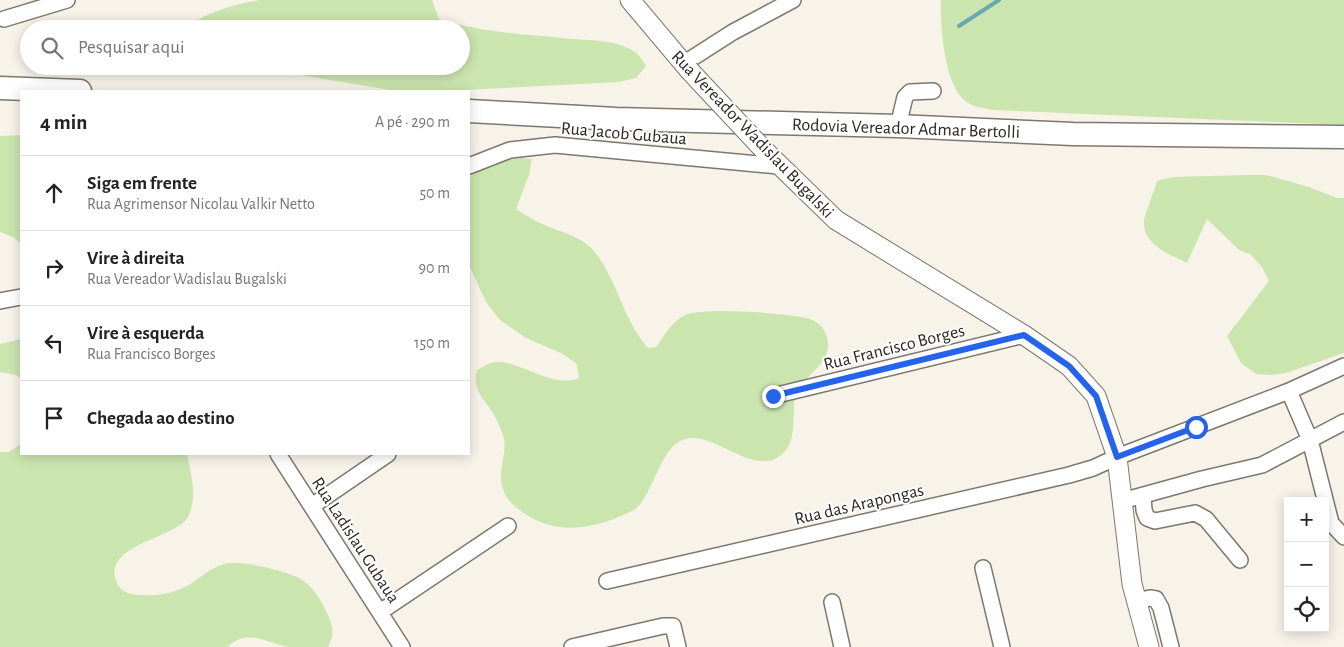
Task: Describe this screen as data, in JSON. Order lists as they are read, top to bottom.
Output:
{
  "streets": {
    "highway": ["Rodovia Vereador Admar Bertolli"],
    "main road": ["Rua Vereador Wadislau Bugalski"],
    "street": [
      "Rua Jacob Gubaua",
      "Rua Francisco Borges",
      "Rua das Arapongas",
      "Rua Ladislau Gubaua"
    ]
  },
  "crossings": [
    ["Rua Jacob Gubaua", "Rua Vereador Wadislau Bugalski"],
    ["Rua Vereador Wadislau Bugalski", "Rua Francisco Borges"],
    ["Rua Vereador Wadislau Bugalski", "Rua das Arapongas"]
  ],
  "page": {
    "search": "Pesquisar aqui",
    "heading": ["4 min", "A pé · 290 m"],
    "list": [
      ["Siga em frente", "Rua Agrimensor Nicolau Valkir Netto", "50 m"],
      ["Vire à direita", "Rua Vereador Wadislau Bugalski", "90 m"],
      ["Vire à esquerda", "Rua Francisco Borges", "150 m"],
      "Chegada ao destino"
    ],
    "map_buttons": ["+", "−"]
  }
}
